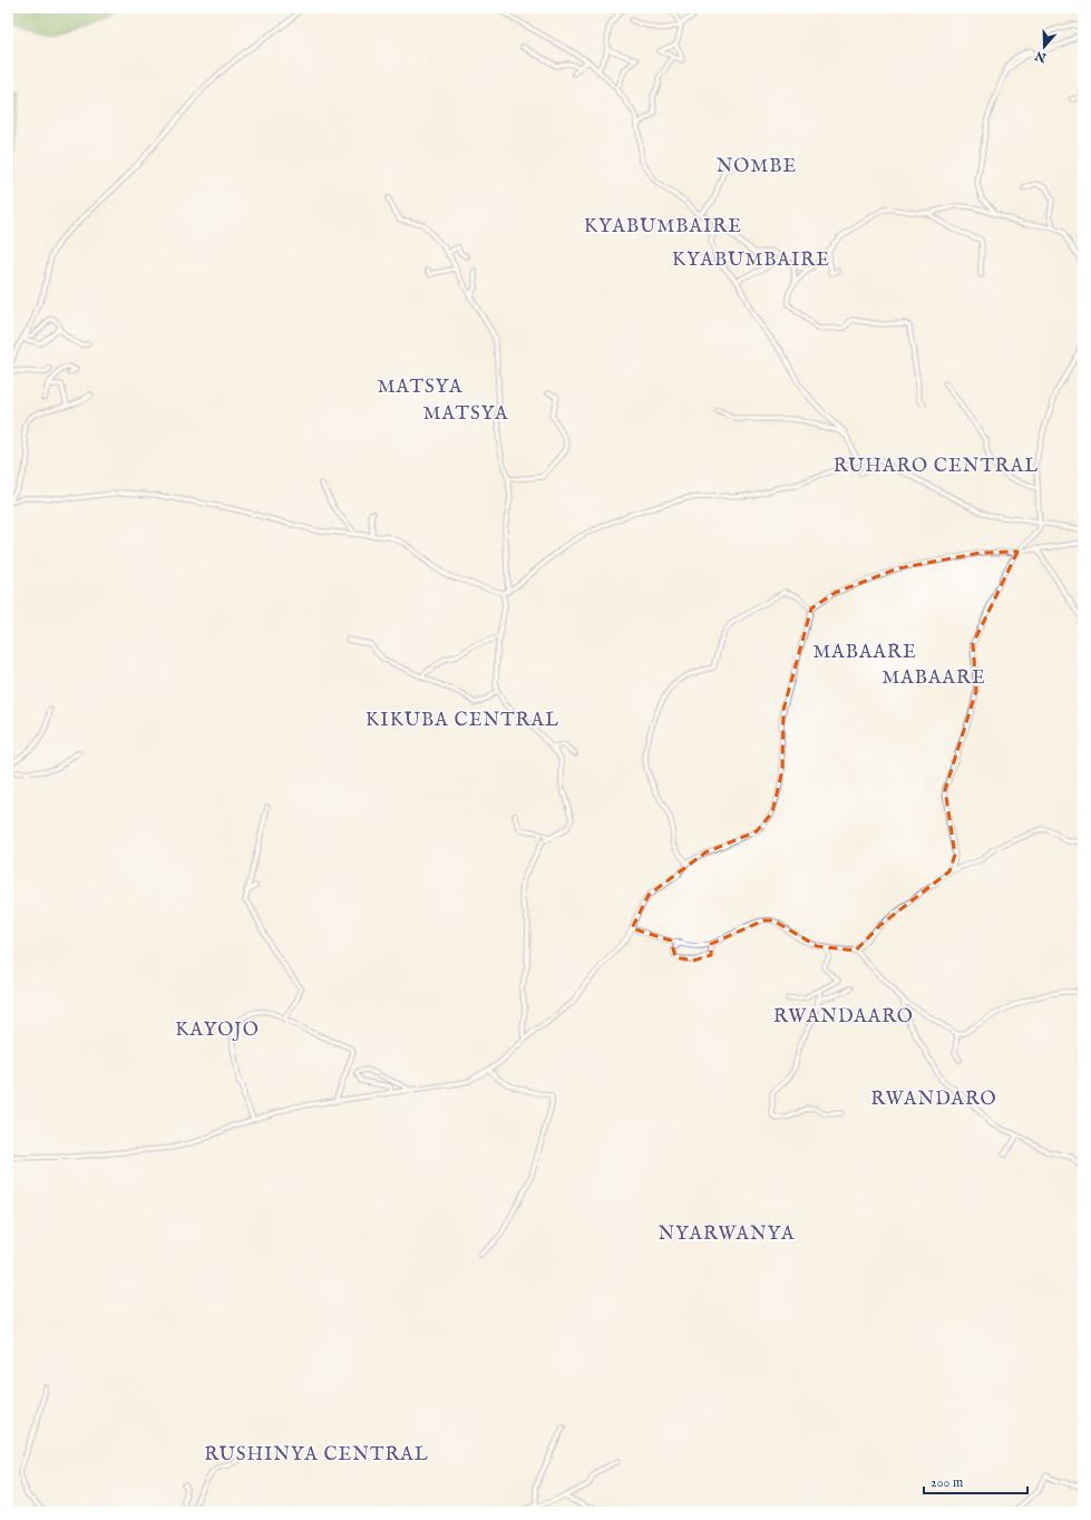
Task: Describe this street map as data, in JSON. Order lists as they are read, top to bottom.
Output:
{
  "districts": [
    "NOMBE",
    "KYABUMBAIRE",
    "KYABUMBAIRE",
    "MATSYA",
    "MATSYA",
    "RUHARO CENTRAL",
    "MABAARE",
    "MABAARE",
    "KIKUBA CENTRAL",
    "RWANDAARO",
    "KAYOJO",
    "RWANDARO",
    "NYARWANYA",
    "RUSHINYA CENTRAL"
  ],
  "scale_bar": "200 m",
  "north": "bottom"
}
